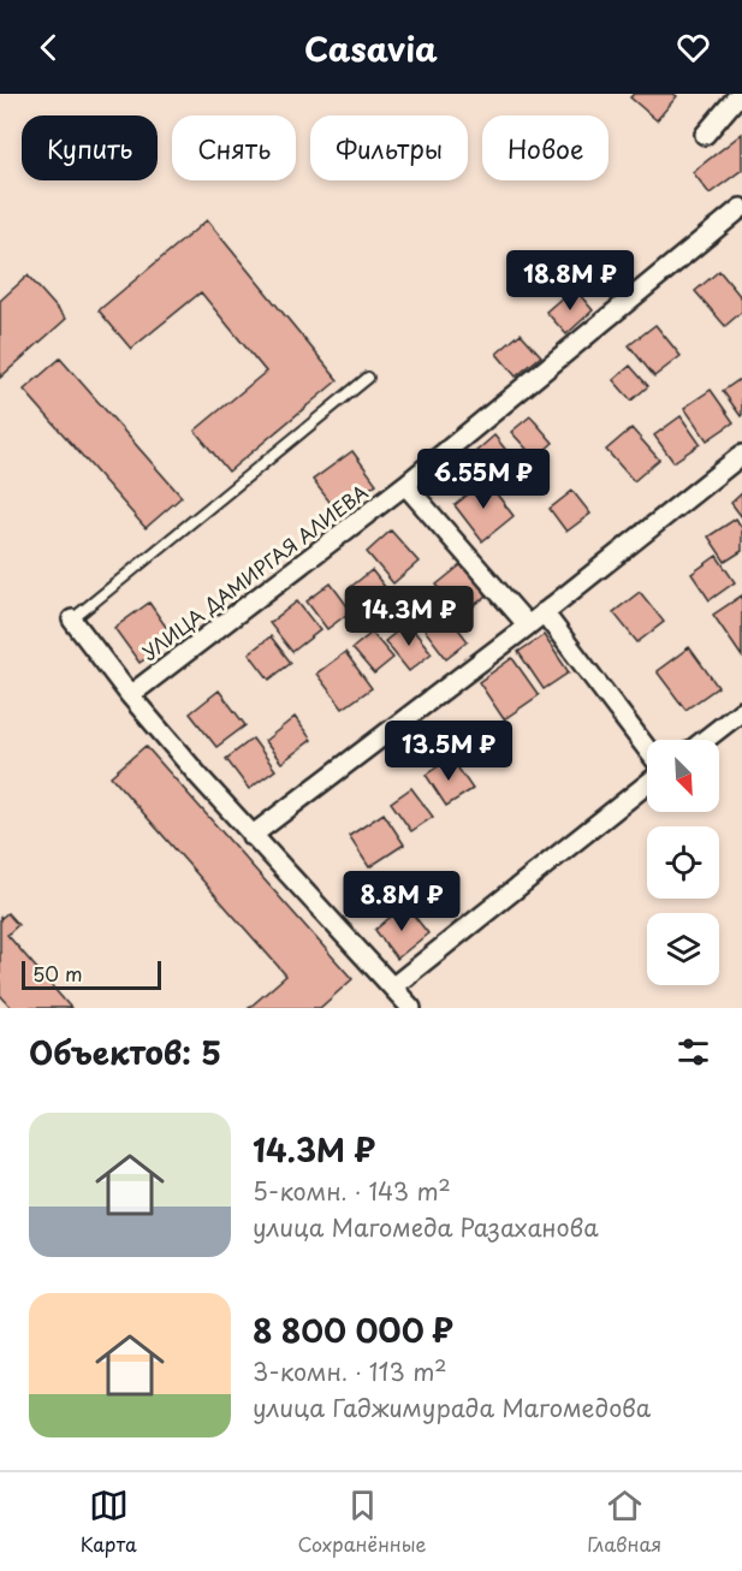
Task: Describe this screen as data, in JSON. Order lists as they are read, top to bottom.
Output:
{
  "streets": {
    "street": ["УЛИЦА ДАМИРГАЯ АЛИЕВА"]
  },
  "scale_bar": "50 m",
  "north": "bottom right",
  "page": {
    "header": "Casavia",
    "chip": [
      "Купить",
      "Снять",
      "Фильтры",
      "Новое"
    ],
    "price": [
      "18.8M ₽",
      "6.55M ₽",
      "14.3M ₽",
      "13.5M ₽",
      "8.8M ₽"
    ],
    "scale": "50 m",
    "heading": "Объектов: 5",
    "list": [
      {
        "name": "14.3M ₽",
        "note": "5-комн. · 143 m² · улица Магомеда Разаханова"
      },
      {
        "name": "8 800 000 ₽",
        "note": "3-комн. · 113 m² · улица Гаджимурада Магомедова"
      }
    ],
    "tabs": ["Карта", "Сохранённые", "Главная"]
  }
}
